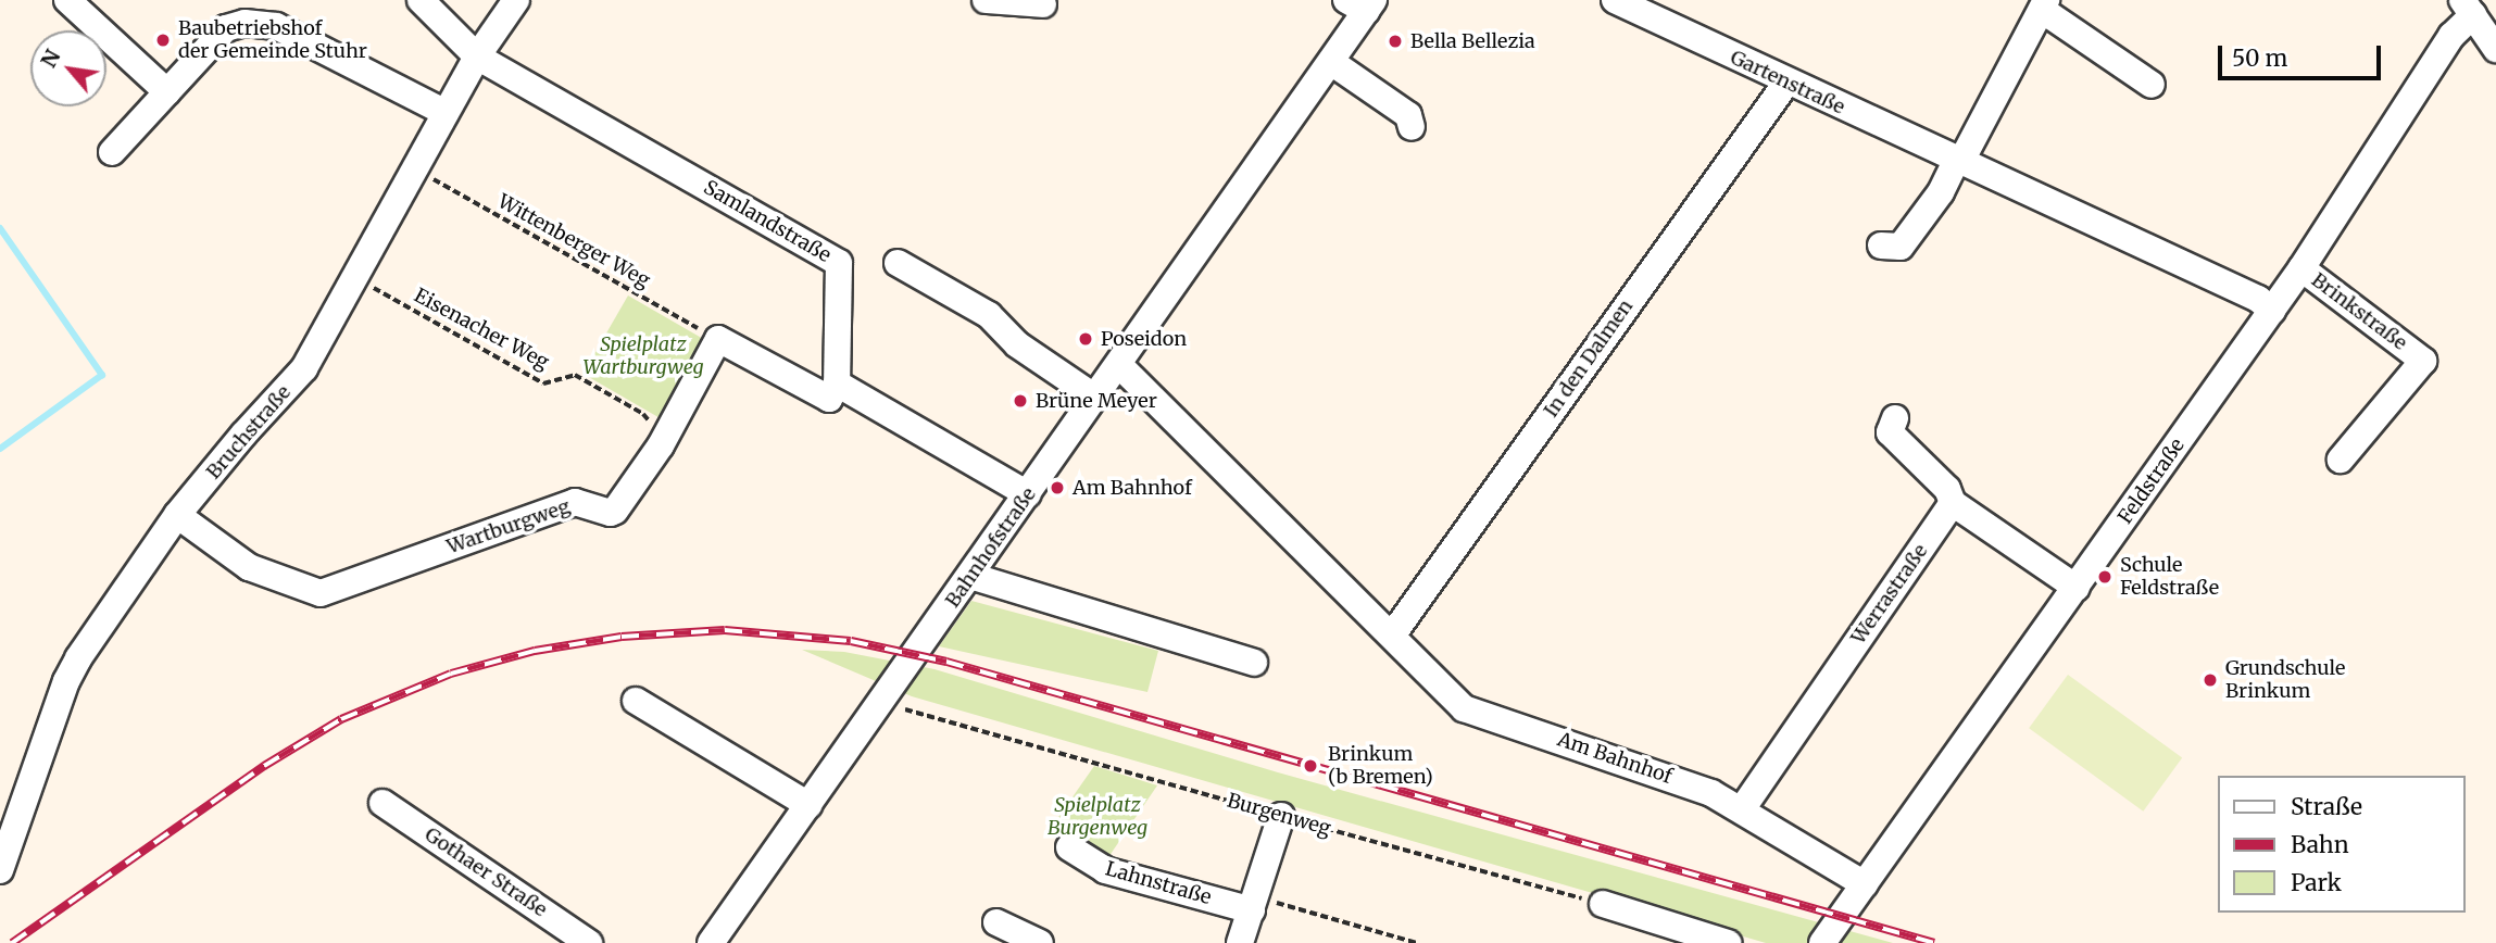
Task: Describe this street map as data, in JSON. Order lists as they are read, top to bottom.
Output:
{
  "streets": {
    "street": [
      "Gartenstraße",
      "Samlandstraße",
      "Brinkstraße",
      "In den Dalmen",
      "Bruchstraße",
      "Feldstraße",
      "Wartburgweg",
      "Bahnhofstraße",
      "Werrastraße",
      "Am Bahnhof",
      "Gothaer Straße",
      "Lahnstraße"
    ],
    "path": ["Wittenberger Weg", "Eisenacher Weg", "Burgenweg"]
  },
  "crossings": [
    ["Gartenstraße", "In den Dalmen"],
    ["Gartenstraße", "Feldstraße"],
    ["Samlandstraße", "Bruchstraße"],
    ["Wittenberger Weg", "Bruchstraße"],
    ["Wittenberger Weg", "Wartburgweg"],
    ["Brinkstraße", "Feldstraße"],
    ["Eisenacher Weg", "Bruchstraße"],
    ["Eisenacher Weg", "Wartburgweg"],
    ["In den Dalmen", "Am Bahnhof"],
    ["Bruchstraße", "Wartburgweg"],
    ["Feldstraße", "Am Bahnhof"],
    ["Bahnhofstraße", "Am Bahnhof"],
    ["Bahnhofstraße", "Burgenweg"],
    ["Werrastraße", "Am Bahnhof"]
  ],
  "parks": ["Spielplatz Wartburgweg", "Spielplatz Burgenweg"],
  "places": [
    "Baubetriebshof der Gemeinde Stuhr",
    "Bella Bellezia",
    "Poseidon",
    "Brüne Meyer",
    "Am Bahnhof",
    "Schule Feldstraße",
    "Grundschule Brinkum",
    "Brinkum (b Bremen)"
  ],
  "legend": ["Straße", "Bahn", "Park"],
  "scale_bar": "50 m",
  "north": "top left"
}
